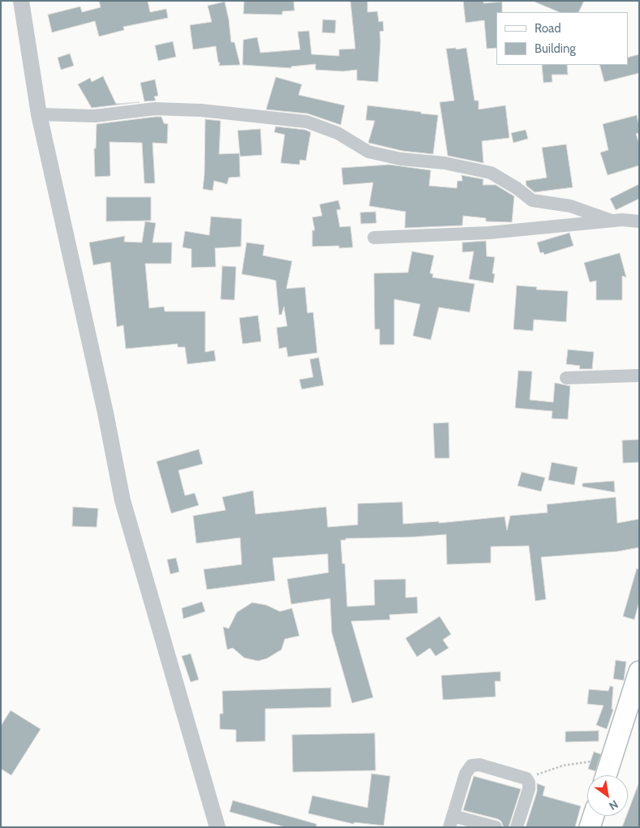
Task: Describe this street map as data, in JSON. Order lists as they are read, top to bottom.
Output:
{
  "legend": ["Road", "Building"],
  "north": "bottom right"
}
